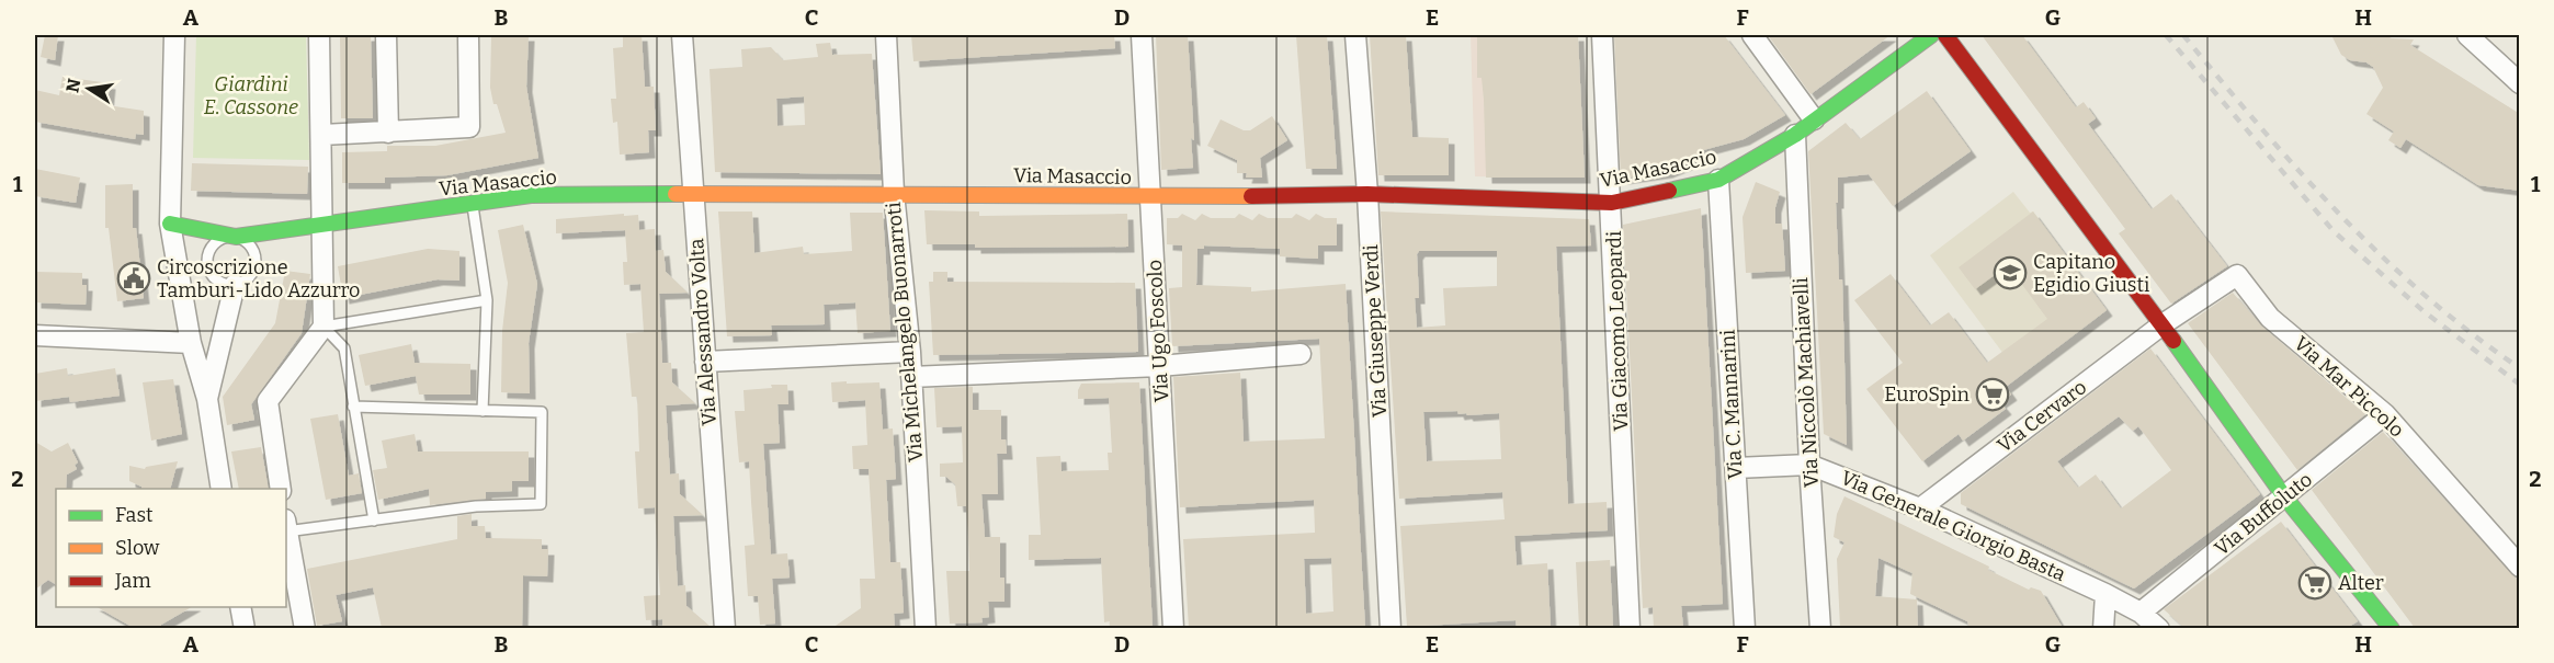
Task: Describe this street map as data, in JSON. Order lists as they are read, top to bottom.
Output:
{
  "streets": {
    "street": [
      "Via Masaccio",
      "Via Ugo Foscolo",
      "Via Giuseppe Verdi",
      "Via Giacomo Leopardi",
      "Via Alessandro Volta",
      "Via Michelangelo Buonarroti",
      "Via Niccolò Machiavelli",
      "Via Mar Piccolo",
      "Via C. Mannarini",
      "Via Cervaro",
      "Via Buffoluto",
      "Via Generale Giorgio Basta"
    ]
  },
  "crossings": [
    ["Via Masaccio", "Via Ugo Foscolo"],
    ["Via Masaccio", "Via Giuseppe Verdi"],
    ["Via Masaccio", "Via Giacomo Leopardi"],
    ["Via Masaccio", "Via Alessandro Volta"],
    ["Via Masaccio", "Via Michelangelo Buonarroti"],
    ["Via Masaccio", "Via Niccolò Machiavelli"],
    ["Via Masaccio", "Via C. Mannarini"],
    ["Via Niccolò Machiavelli", "Via Generale Giorgio Basta"],
    ["Via Mar Piccolo", "Via Cervaro"],
    ["Via Mar Piccolo", "Via Buffoluto"],
    ["Via C. Mannarini", "Via Generale Giorgio Basta"],
    ["Via Cervaro", "Via Generale Giorgio Basta"],
    ["Via Buffoluto", "Via Generale Giorgio Basta"]
  ],
  "parks": ["Giardini E. Cassone"],
  "places": {
    "school or university": ["Capitano Egidio Giusti"],
    "public building": ["Circoscrizione Tamburi-Lido Azzurro"],
    "supermarket": ["EuroSpin", "Alter"]
  },
  "legend": ["Fast", "Slow", "Jam"],
  "north": "left",
  "grid": {
    "columns": [
      "A",
      "B",
      "C",
      "D",
      "E",
      "F",
      "G",
      "H"
    ],
    "rows": ["1", "2"]
  }
}
